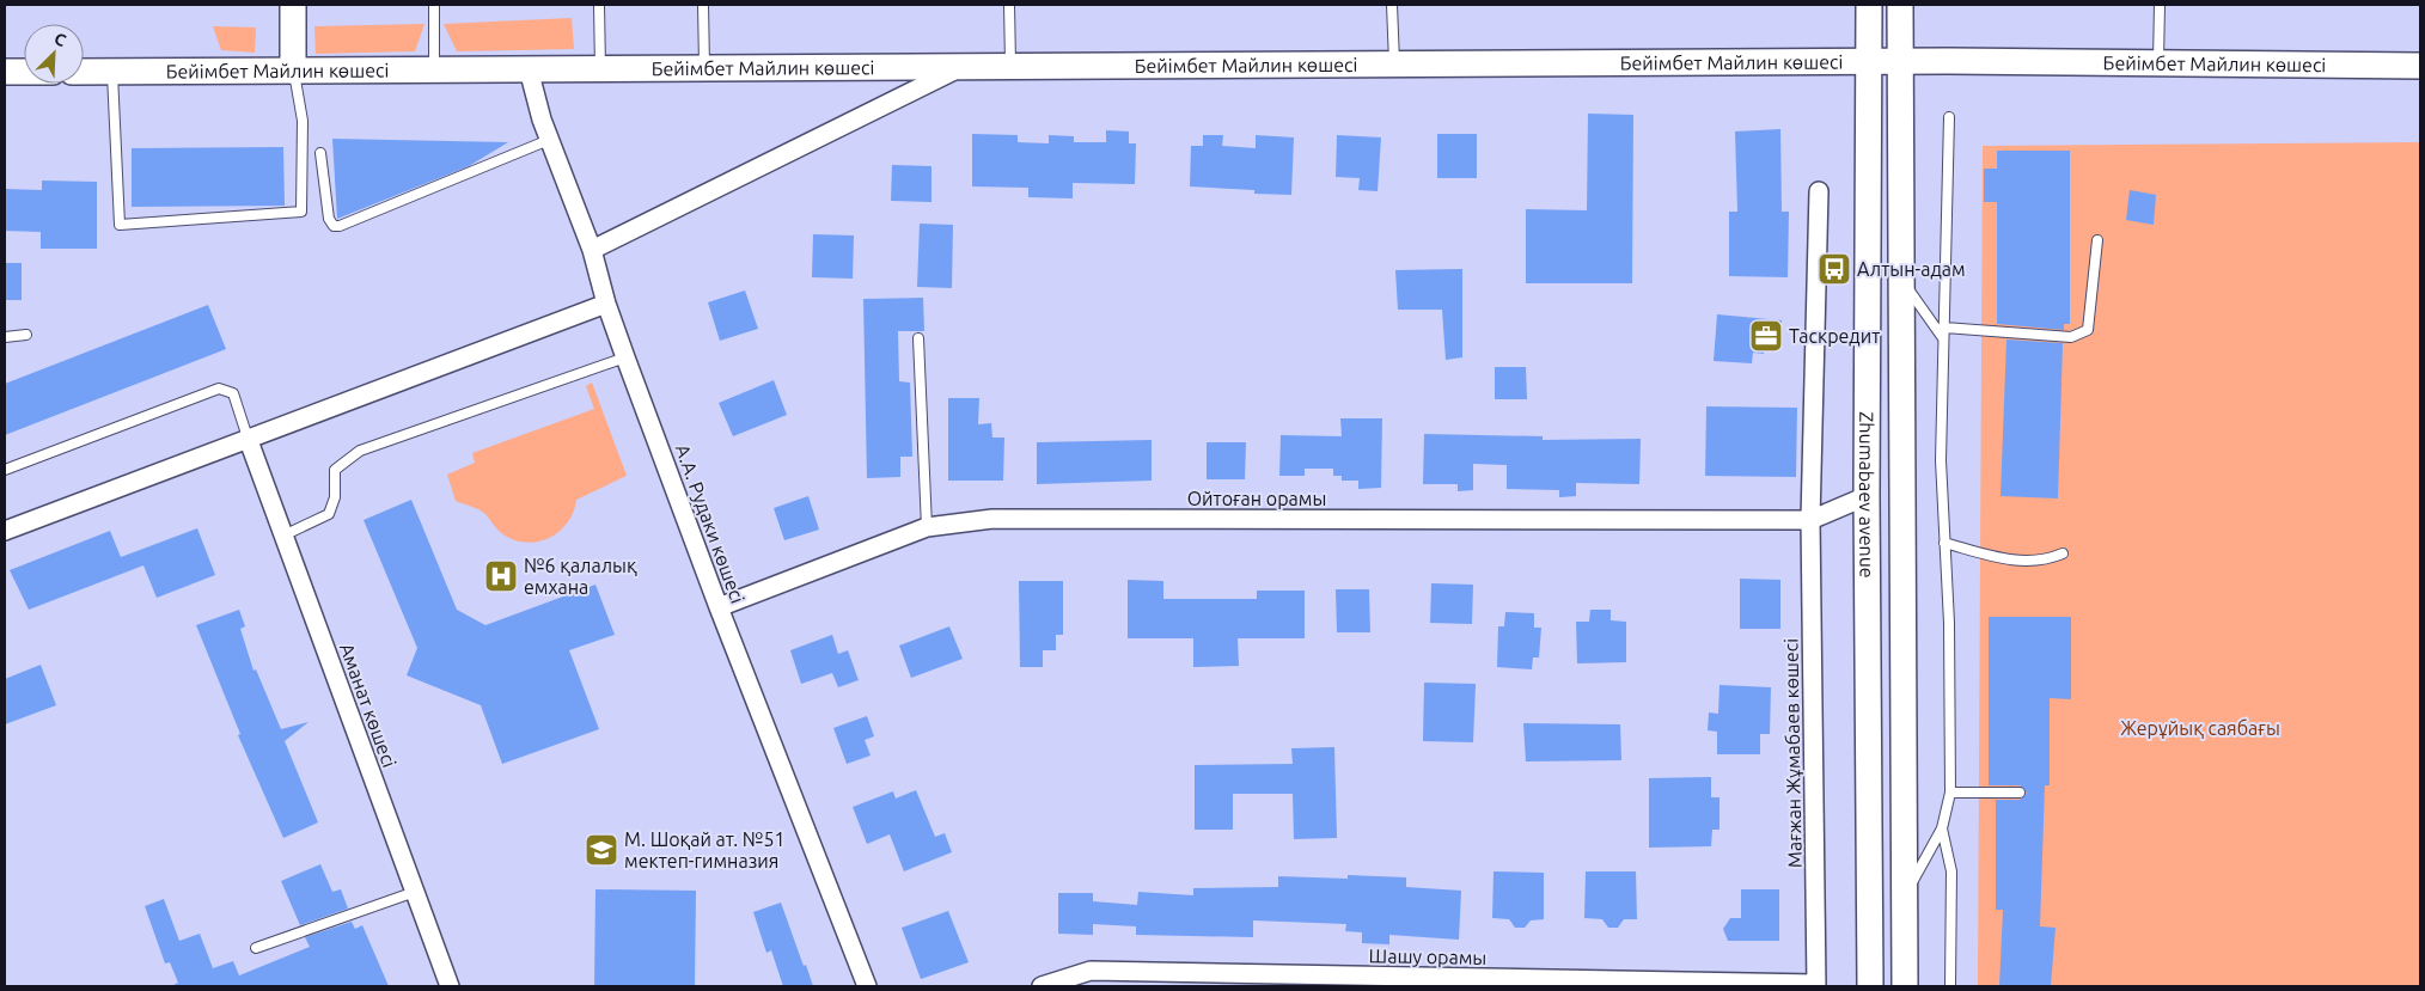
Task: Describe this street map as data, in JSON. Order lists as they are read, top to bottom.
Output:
{
  "streets": {
    "street": [
      "Бейімбет Майлин көшесі",
      "Zhumabaev avenue",
      "Ойтоған орамы",
      "А.А. Рудаки көшесі",
      "Аманат көшесі",
      "Мағжан Жұмабаев көшесі",
      "Шашу орамы"
    ]
  },
  "crossings": [
    ["Бейімбет Майлин көшесі", "Zhumabaev avenue"],
    ["Бейімбет Майлин көшесі", "А.А. Рудаки көшесі"],
    ["Ойтоған орамы", "А.А. Рудаки көшесі"],
    ["Ойтоған орамы", "Мағжан Жұмабаев көшесі"],
    ["Мағжан Жұмабаев көшесі", "Шашу орамы"]
  ],
  "parks": ["Жерұйық саябағы"],
  "places": {
    "bus stop": ["Алтын-адам"],
    "office": ["Таскредит"],
    "hospital": ["№6 қалалық емхана"],
    "school or university": ["М. Шоқай ат. №51 мектеп-гимназия"]
  },
  "north": "top right"
}
